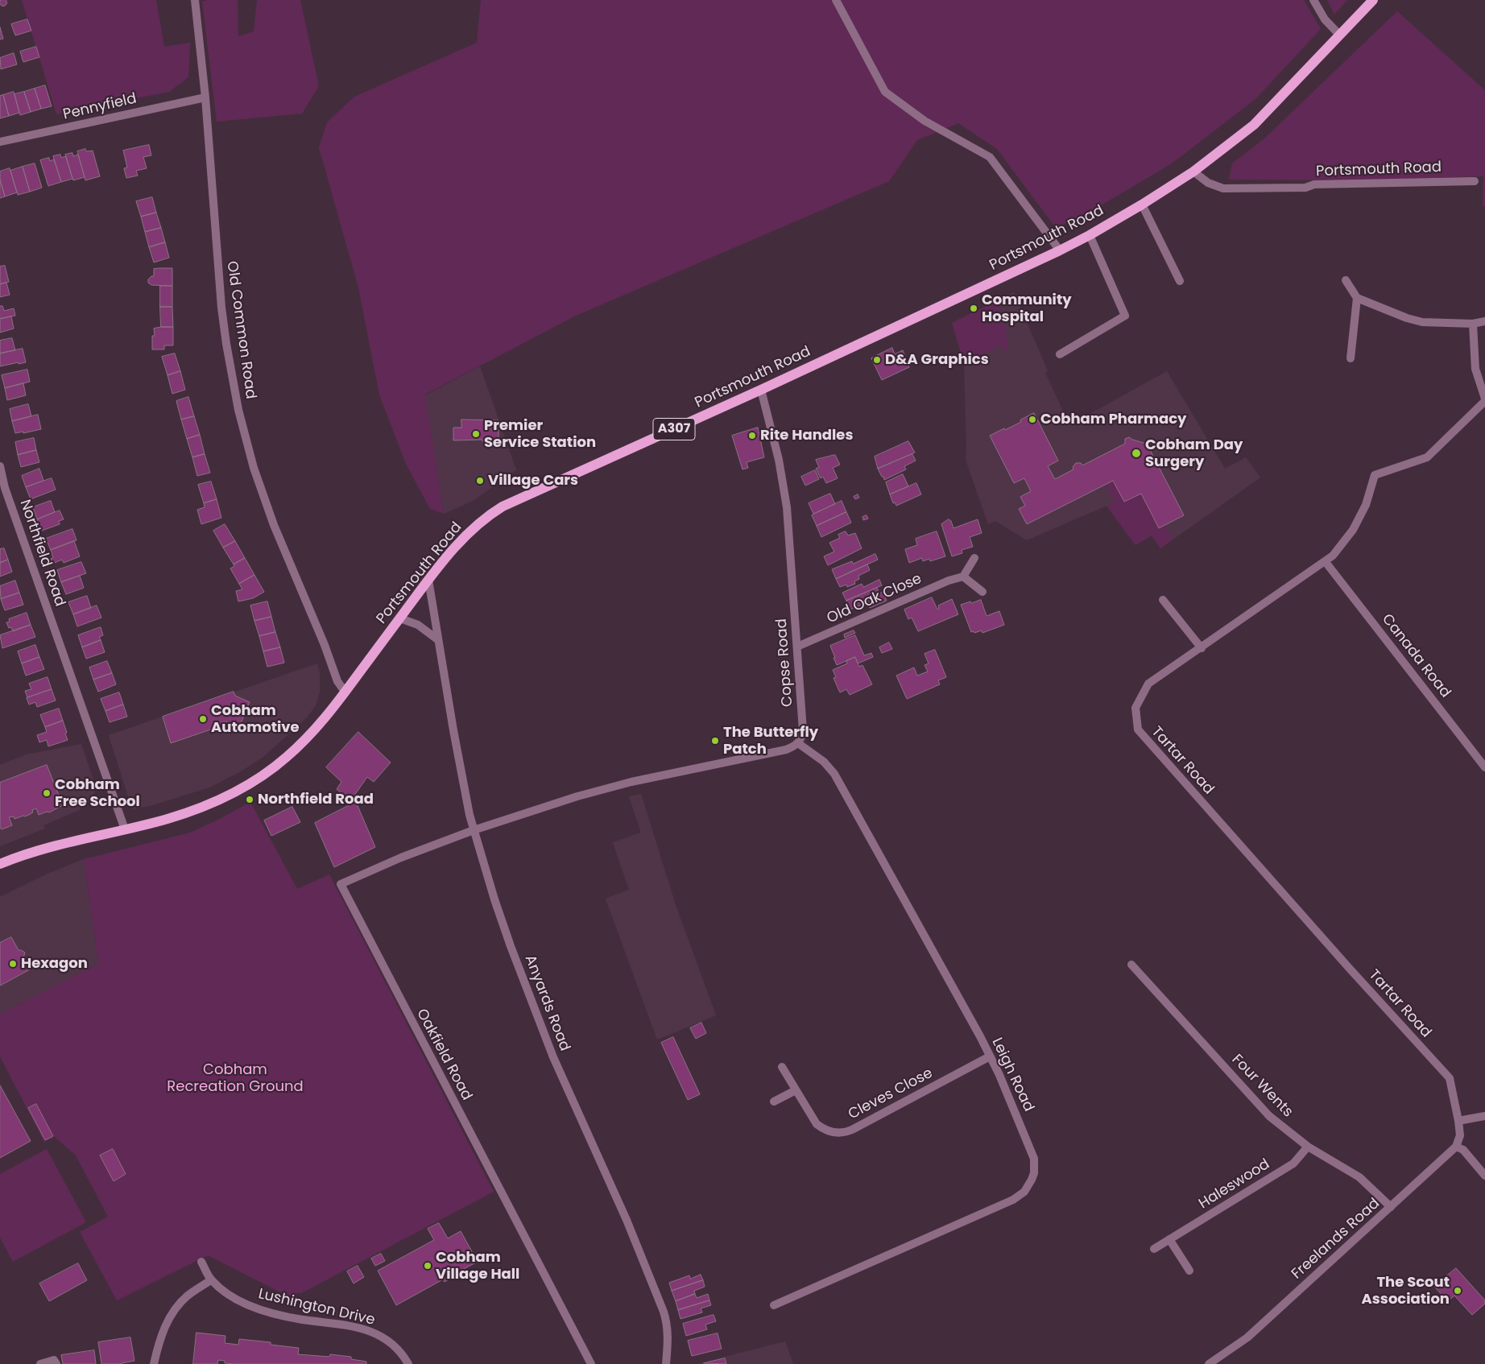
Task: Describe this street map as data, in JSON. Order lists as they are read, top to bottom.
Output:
{
  "streets": {
    "main road": ["Portsmouth Road", "A307"],
    "street": [
      "Pennyfield",
      "Old Common Road",
      "Northfield Road",
      "Old Oak Close",
      "Canada Road",
      "Copse Road",
      "Tartar Road",
      "Anyards Road",
      "Oakfield Road",
      "Leigh Road",
      "Four Wents",
      "Cleves Close",
      "Haleswood",
      "Freelands Road",
      "Lushington Drive"
    ]
  },
  "crossings": [
    ["Pennyfield", "Old Common Road"],
    ["Portsmouth Road", "Old Common Road"],
    ["Portsmouth Road", "Northfield Road"],
    ["Portsmouth Road", "Copse Road"],
    ["Portsmouth Road", "Anyards Road"],
    ["Old Oak Close", "Copse Road"],
    ["Canada Road", "Tartar Road"],
    ["Copse Road", "Leigh Road"],
    ["Anyards Road", "Oakfield Road"],
    ["Leigh Road", "Cleves Close"],
    ["Four Wents", "Haleswood"],
    ["Four Wents", "Freelands Road"]
  ],
  "parks": ["Cobham Recreation Ground"],
  "places": [
    "Community Hospital",
    "D&A Graphics",
    "Cobham Pharmacy",
    "Premier Service Station",
    "Rite Handles",
    "Cobham Day Surgery",
    "Village Cars",
    "Cobham Automotive",
    "The Butterfly Patch",
    "Cobham Free School",
    "Northfield Road",
    "Hexagon",
    "Cobham Village Hall",
    "The Scout Association"
  ]
}
